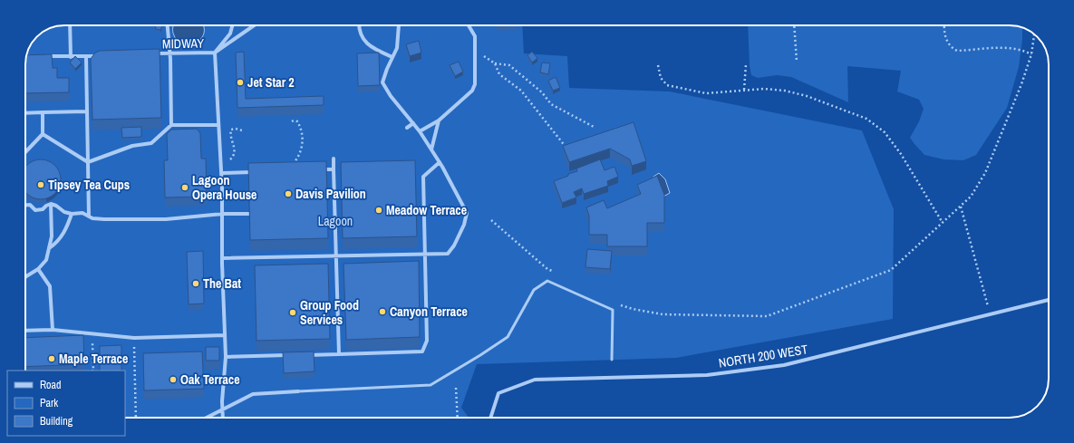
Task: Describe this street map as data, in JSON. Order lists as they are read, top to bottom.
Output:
{
  "streets": {
    "street": ["MIDWAY", "NORTH 200 WEST"]
  },
  "parks": ["Lagoon"],
  "places": [
    "Jet Star 2",
    "Tipsey Tea Cups",
    "Lagoon Opera House",
    "Davis Pavilion",
    "Meadow Terrace",
    "The Bat",
    "Canyon Terrace",
    "Group Food Services",
    "Maple Terrace",
    "Oak Terrace"
  ],
  "legend": ["Road", "Park", "Building"]
}
